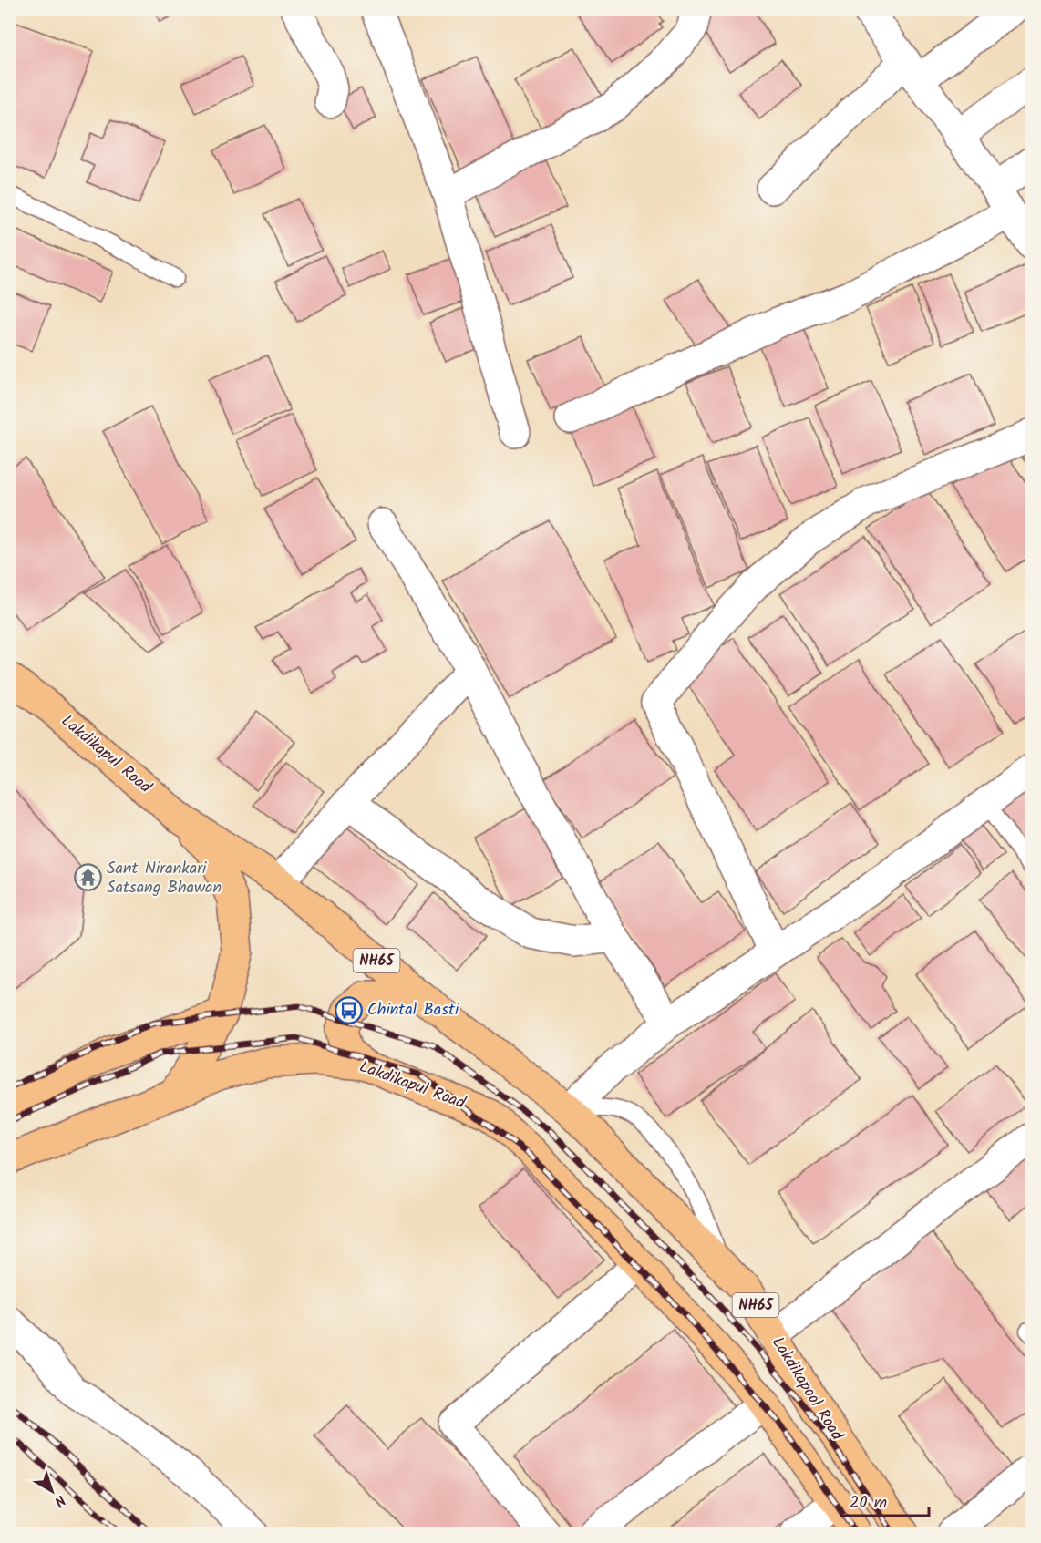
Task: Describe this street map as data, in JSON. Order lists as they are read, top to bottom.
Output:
{
  "streets": {
    "highway": ["Lakdikapul Road", "NH65", "Lakdikapool Road"]
  },
  "crossings": [
    ["Lakdikapul Road", "NH65"],
    ["Lakdikapul Road", "Lakdikapool Road"]
  ],
  "places": {
    "temple": ["Sant Nirankari Satsang Bhawan"],
    "bus stop": ["Chintal Basti"]
  },
  "scale_bar": "20 m",
  "north": "bottom right"
}
